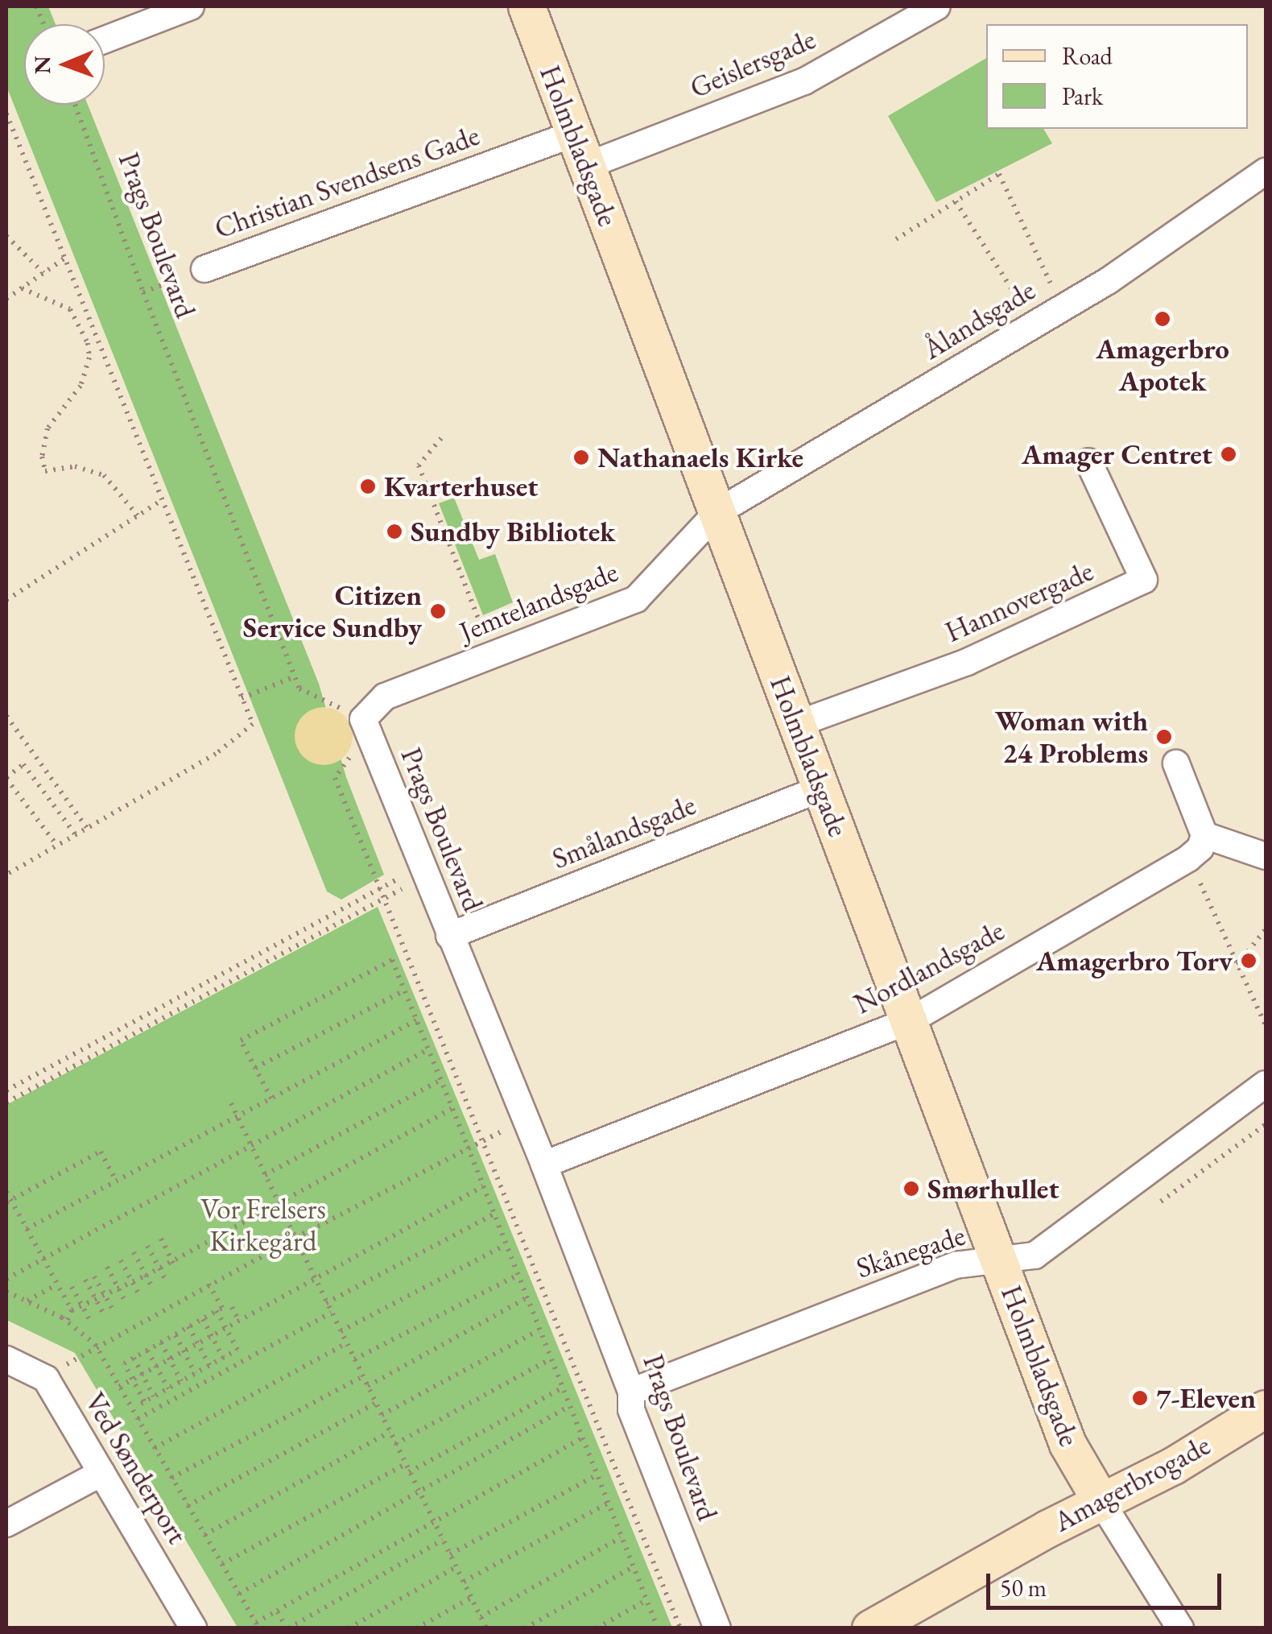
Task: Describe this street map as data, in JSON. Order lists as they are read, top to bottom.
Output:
{
  "streets": {
    "street": [
      "Geislersgade",
      "Holmbladsgade",
      "Christian Svendsens Gade",
      "Prags Boulevard",
      "Ålandsgade",
      "Jemtelandsgade",
      "Hannovergade",
      "Smålandsgade",
      "Nordlandsgade",
      "Skånegade",
      "Ved Sønderport",
      "Amagerbrogade"
    ]
  },
  "crossings": [
    ["Geislersgade", "Holmbladsgade"],
    ["Geislersgade", "Christian Svendsens Gade"],
    ["Holmbladsgade", "Christian Svendsens Gade"],
    ["Holmbladsgade", "Ålandsgade"],
    ["Holmbladsgade", "Jemtelandsgade"],
    ["Holmbladsgade", "Hannovergade"],
    ["Holmbladsgade", "Smålandsgade"],
    ["Holmbladsgade", "Nordlandsgade"],
    ["Holmbladsgade", "Skånegade"],
    ["Holmbladsgade", "Amagerbrogade"],
    ["Christian Svendsens Gade", "Prags Boulevard"],
    ["Prags Boulevard", "Jemtelandsgade"],
    ["Prags Boulevard", "Smålandsgade"],
    ["Prags Boulevard", "Nordlandsgade"],
    ["Prags Boulevard", "Skånegade"],
    ["Ålandsgade", "Jemtelandsgade"]
  ],
  "parks": ["Vor Frelsers Kirkegård"],
  "places": [
    "Amagerbro Apotek",
    "Amager Centret",
    "Nathanaels Kirke",
    "Kvarterhuset",
    "Sundby Bibliotek",
    "Citizen Service Sundby",
    "Woman with 24 Problems",
    "Amagerbro Torv",
    "Smørhullet",
    "7-Eleven"
  ],
  "legend": ["Road", "Park"],
  "scale_bar": "50 m",
  "north": "left"
}
